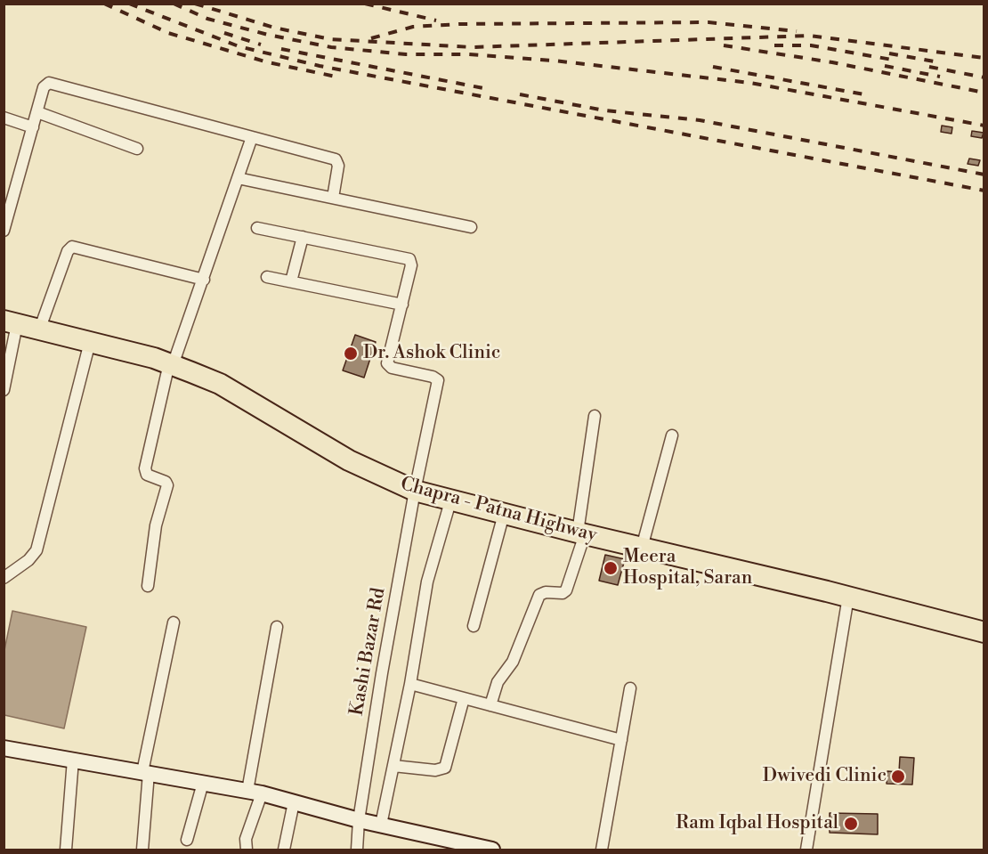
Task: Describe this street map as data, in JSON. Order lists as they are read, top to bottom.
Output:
{
  "streets": {
    "highway": ["Chapra - Patna Highway"],
    "street": ["Kashi Bazar Rd"]
  },
  "crossings": [
    ["Chapra - Patna Highway", "Kashi Bazar Rd"]
  ],
  "places": [
    "Dr. Ashok Clinic",
    "Meera Hospital, Saran",
    "Dwivedi Clinic",
    "Ram Iqbal Hospital"
  ]
}
